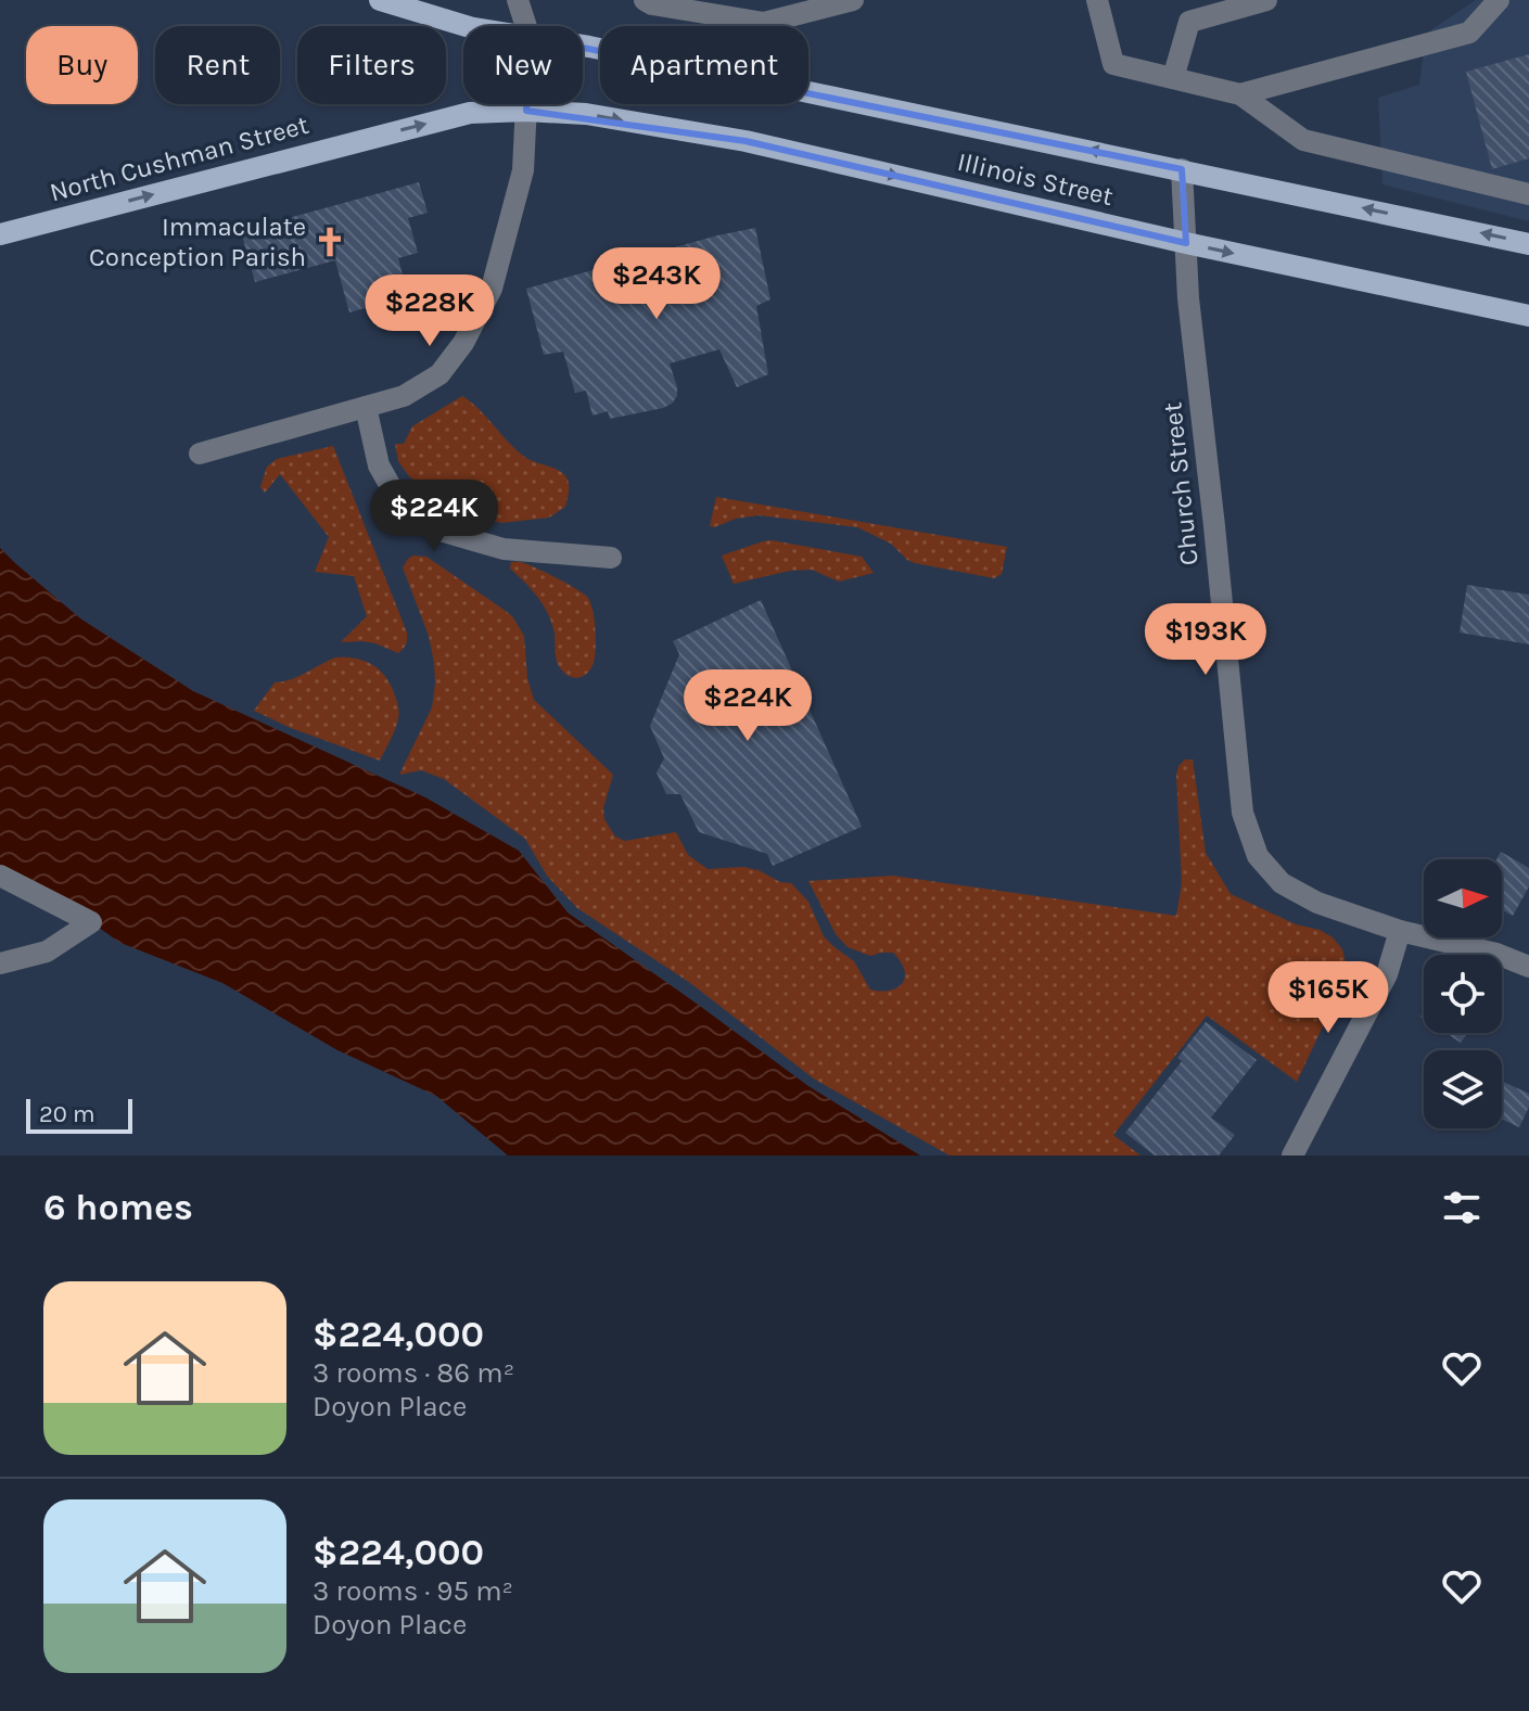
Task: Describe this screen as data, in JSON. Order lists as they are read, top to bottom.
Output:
{
  "streets": {
    "main road": ["North Cushman Street", "Illinois Street"],
    "street": ["Church Street"]
  },
  "crossings": [
    ["North Cushman Street", "Illinois Street"],
    ["Illinois Street", "Church Street"]
  ],
  "one_way": ["North Cushman Street"],
  "places": {
    "church": ["Immaculate Conception Parish"]
  },
  "scale_bar": "20 m",
  "north": "right",
  "page": {
    "chip": [
      "Buy",
      "Rent",
      "Filters",
      "New",
      "Apartment"
    ],
    "price": [
      "$243K",
      "$228K",
      "$224K",
      "$193K",
      "$224K",
      "$165K"
    ],
    "scale": "20 m",
    "heading": "6 homes",
    "list": [
      {
        "name": "$224,000",
        "note": "3 rooms · 86 m² · Doyon Place"
      },
      {
        "name": "$224,000",
        "note": "3 rooms · 95 m² · Doyon Place"
      }
    ]
  }
}
